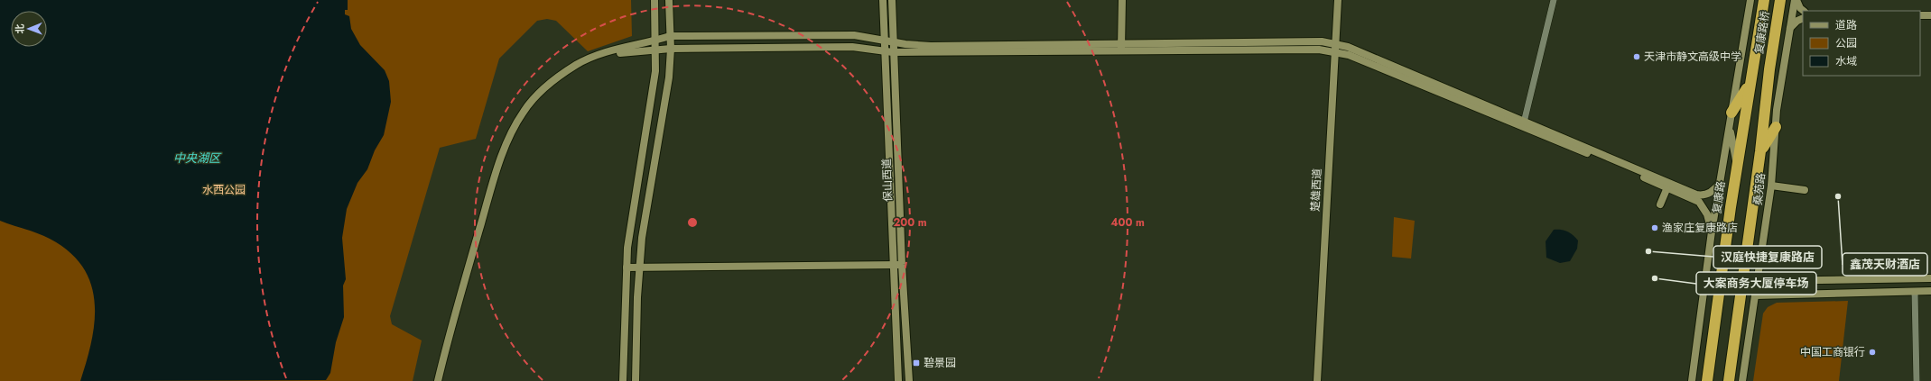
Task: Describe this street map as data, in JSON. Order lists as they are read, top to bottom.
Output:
{
  "streets": {
    "highway": ["复康路桥", "复康路"],
    "street": ["保山西道", "桑苑路", "楚雄西道"]
  },
  "crossings": [
    ["复康路桥", "复康路"]
  ],
  "water": ["中央湖区"],
  "parks": ["水西公园"],
  "places": {
    "other": [
      "天津市静文高级中学",
      "鑫茂天财酒店",
      "渔家庄复康路店",
      "汉庭快捷复康路店",
      "大案商务大厦停车场",
      "中国工商银行"
    ],
    "transit": ["碧景园"]
  },
  "legend": ["道路", "公园", "水域"],
  "north": "left",
  "rings": ["200 m", "400 m"]
}
